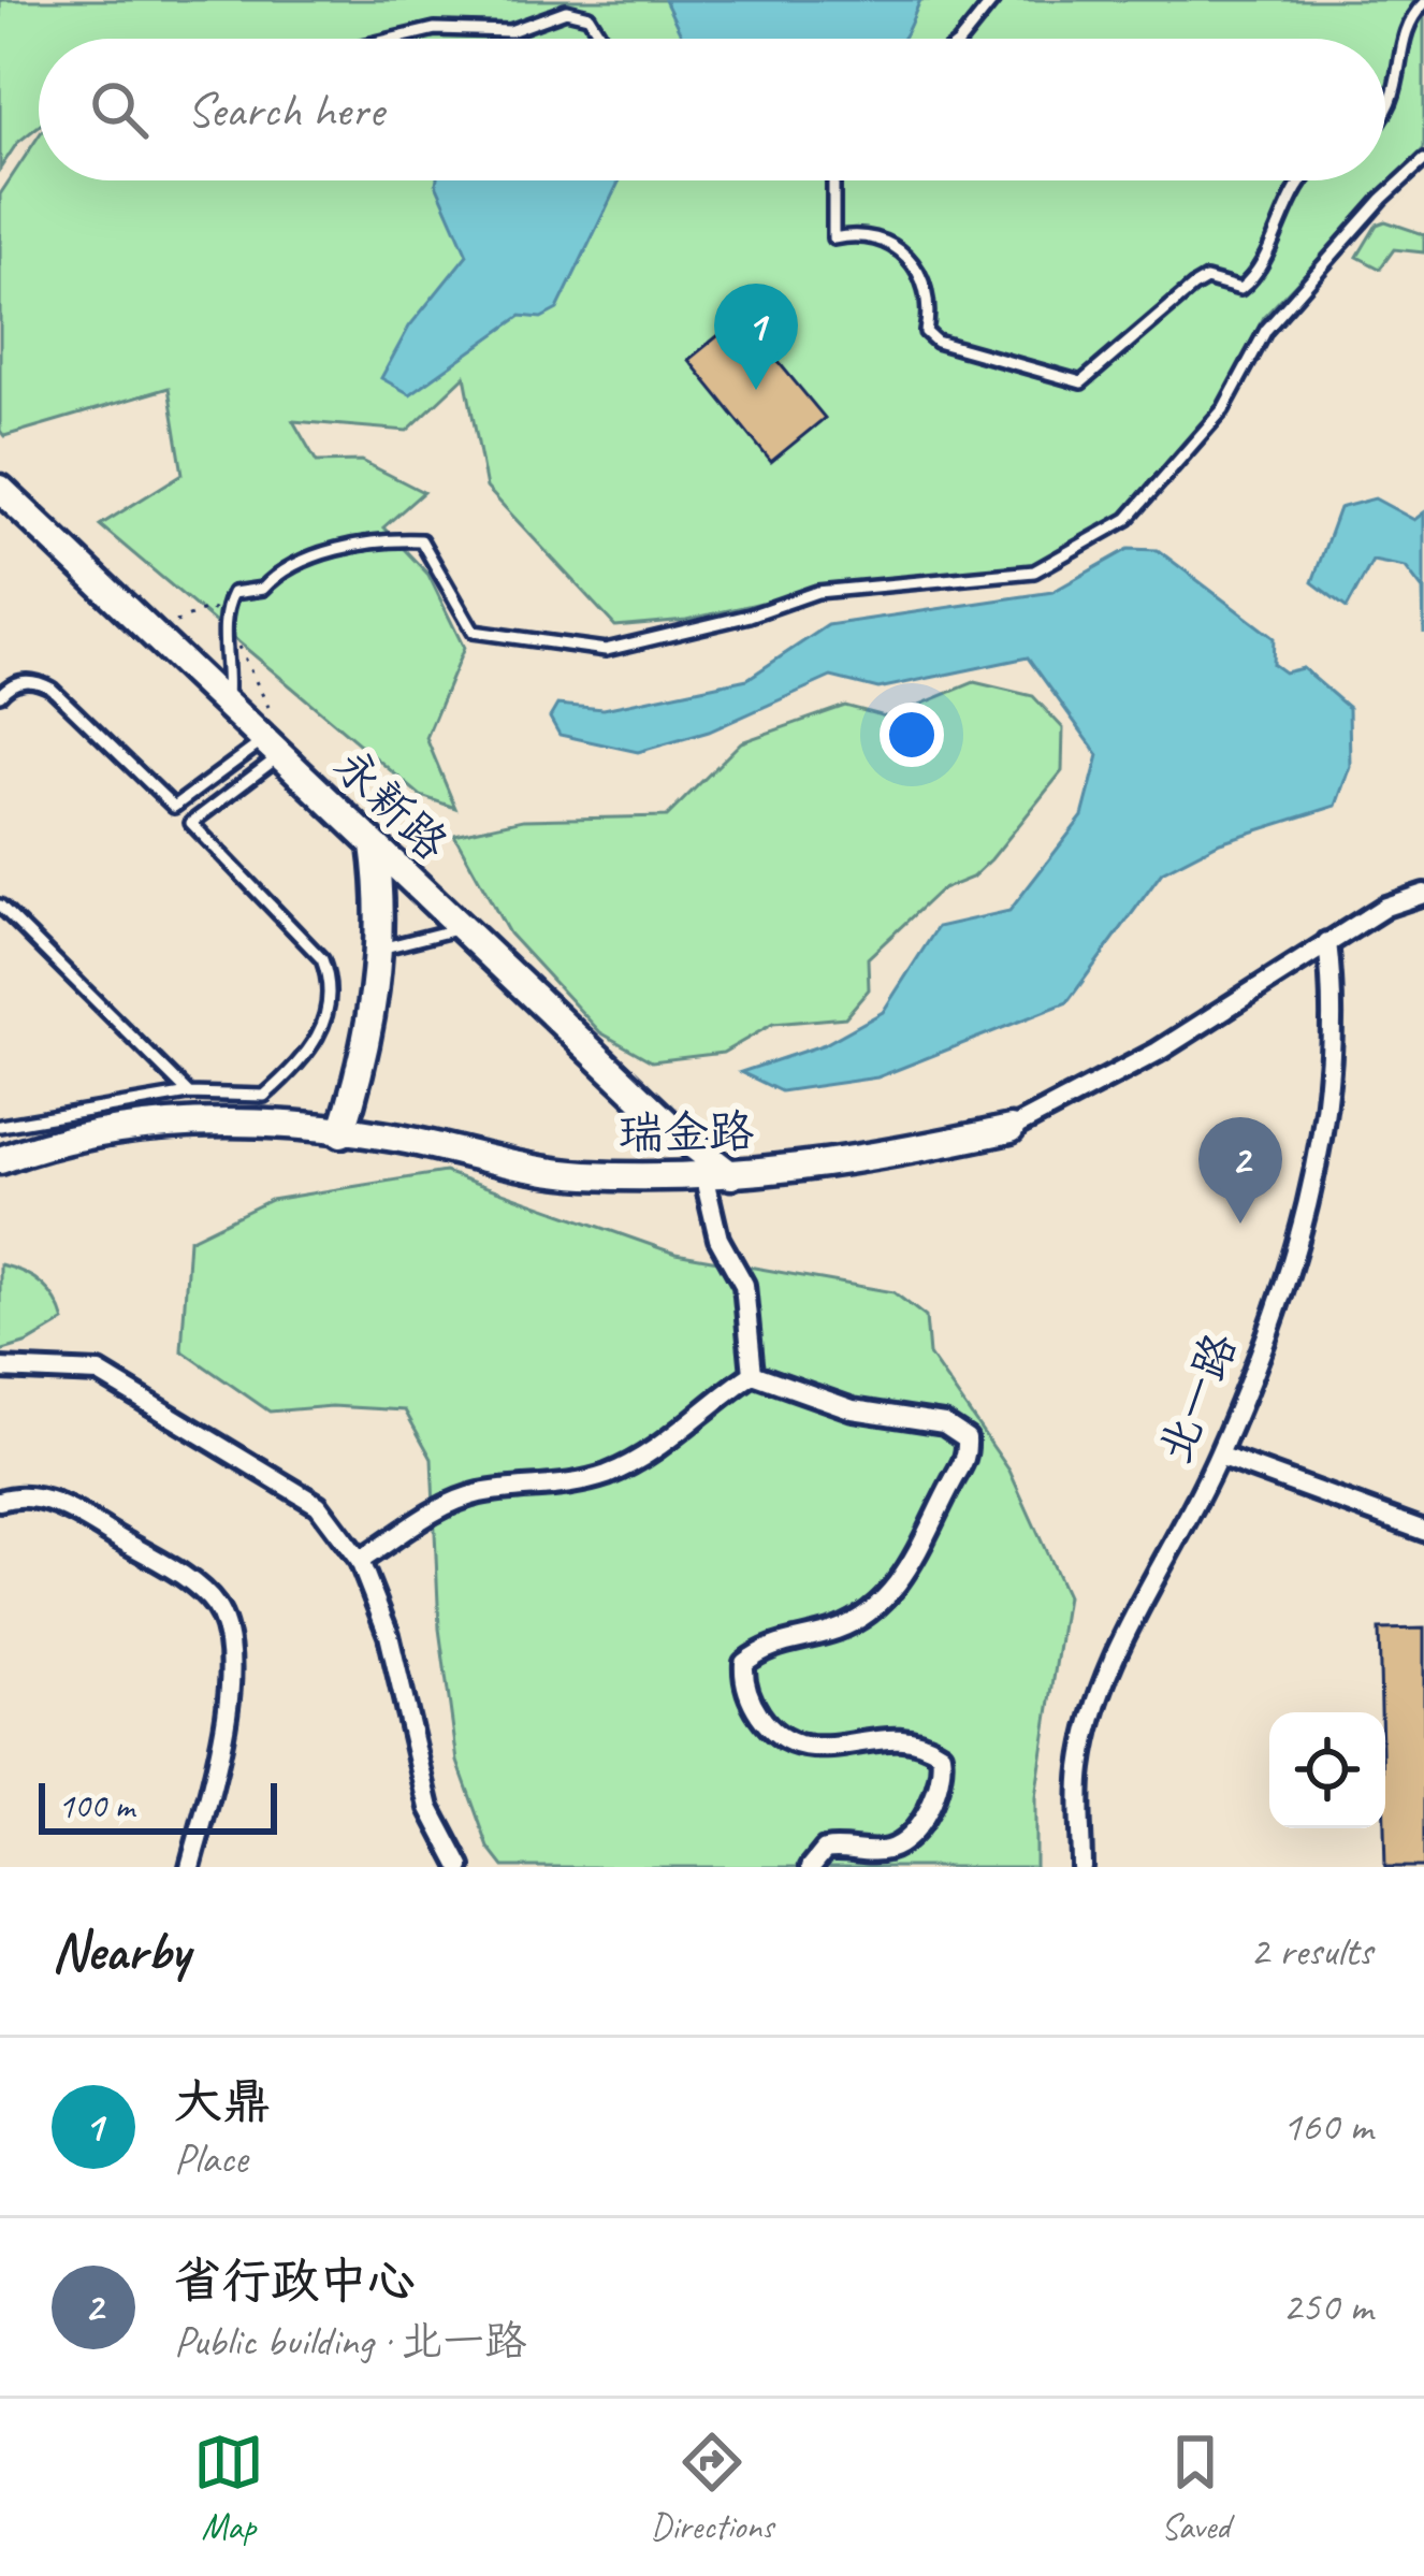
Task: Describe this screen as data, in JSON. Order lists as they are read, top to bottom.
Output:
{
  "streets": {
    "street": ["永新路", "瑞金路", "北一路"]
  },
  "crossings": [
    ["永新路", "瑞金路"],
    ["瑞金路", "北一路"]
  ],
  "scale_bar": "100 m",
  "page": {
    "search": "Search here",
    "pins": ["1", "2"],
    "scale": "100 m",
    "heading": ["Nearby", "2 results"],
    "list": [
      {
        "mark": "1",
        "name": "大鼎",
        "note": "Place",
        "value": "160 m"
      },
      {
        "mark": "2",
        "name": "省行政中心",
        "note": "Public building · 北一路",
        "value": "250 m"
      }
    ],
    "nav": ["Map", "Directions", "Saved"]
  }
}
